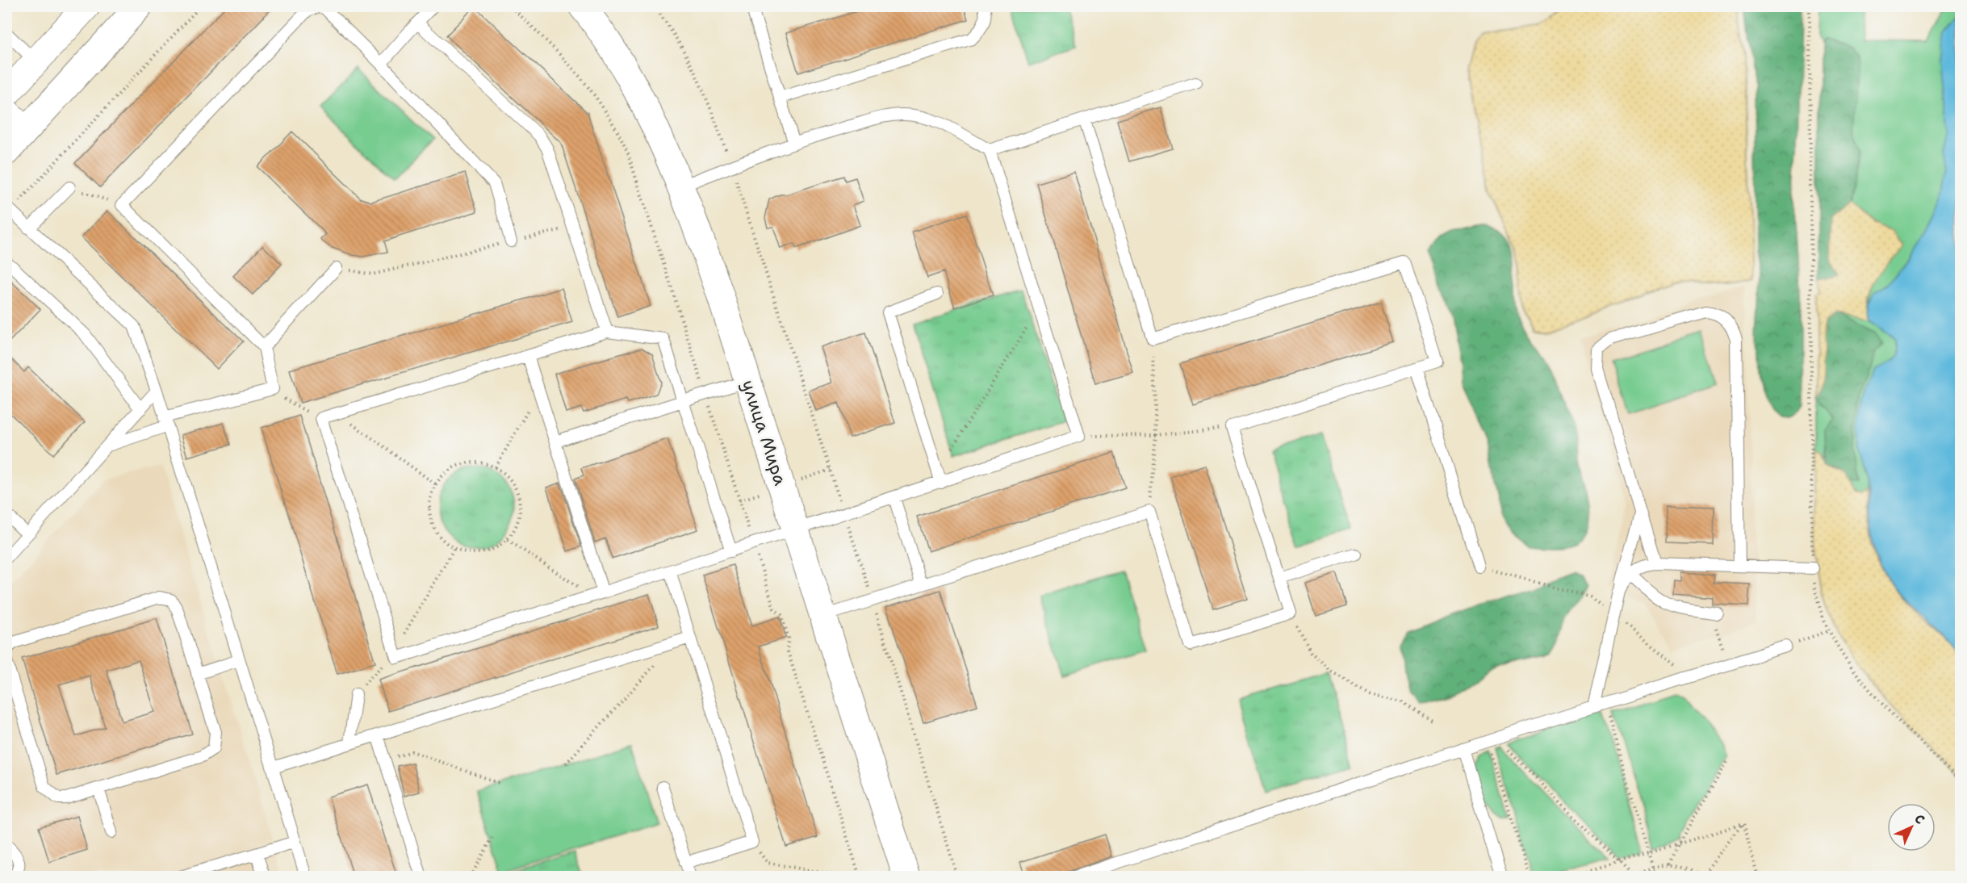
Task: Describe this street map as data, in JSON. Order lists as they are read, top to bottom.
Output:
{
  "streets": {
    "main road": ["улица Мира"]
  },
  "north": "top right"
}
